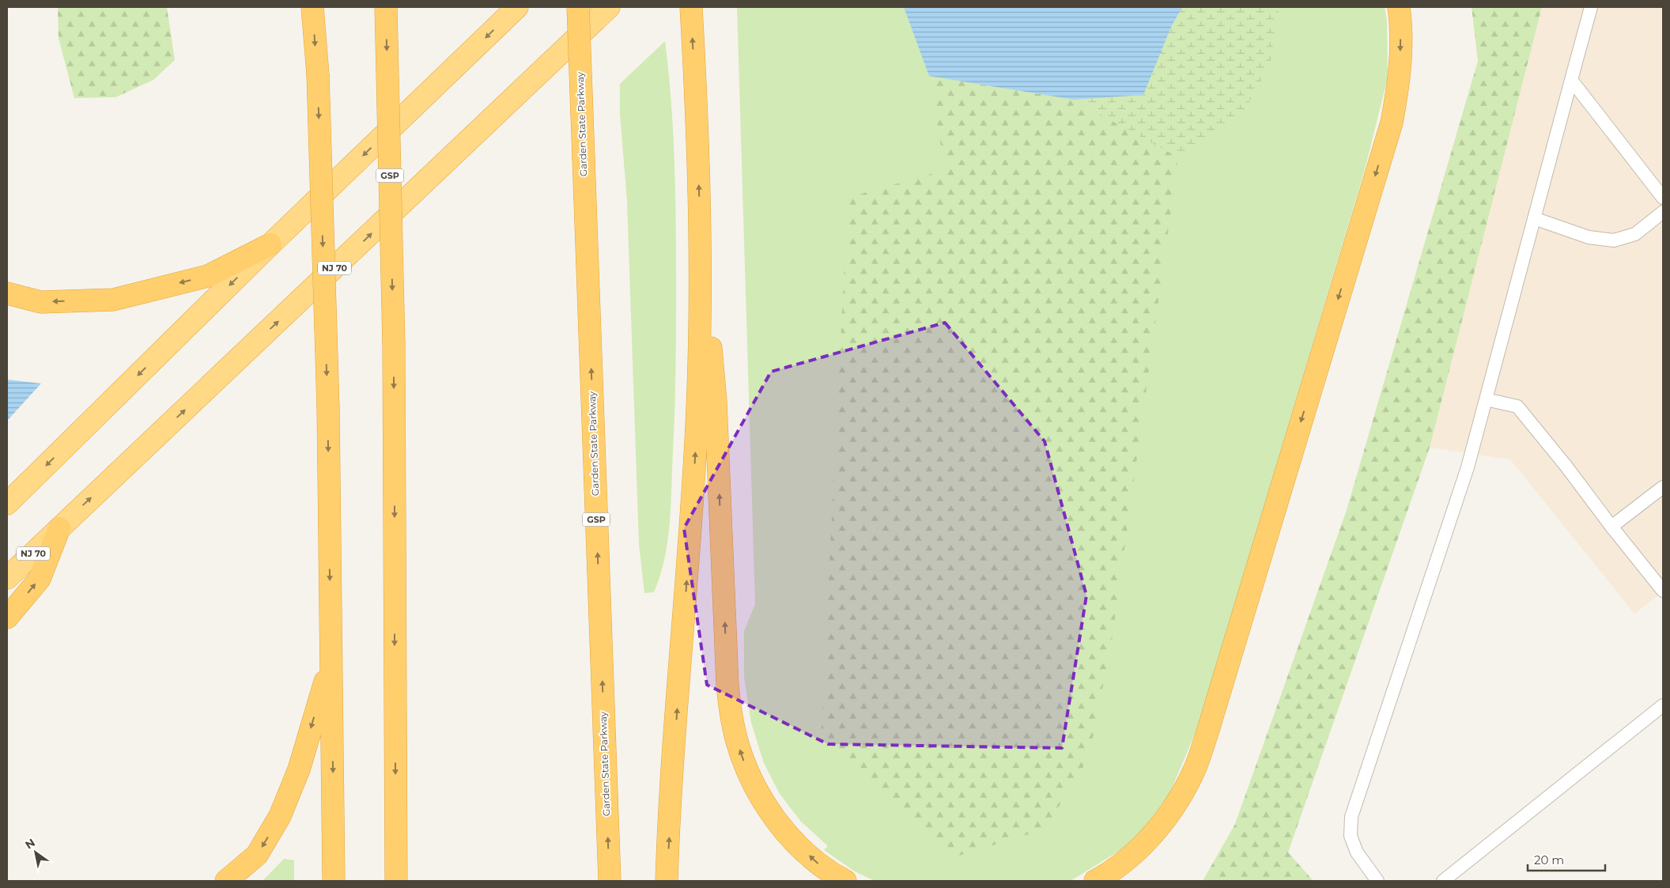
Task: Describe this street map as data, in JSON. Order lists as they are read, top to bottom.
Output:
{
  "streets": {
    "highway": ["Garden State Parkway", "GSP", "NJ 70"]
  },
  "scale_bar": "20 m",
  "north": "top left"
}
